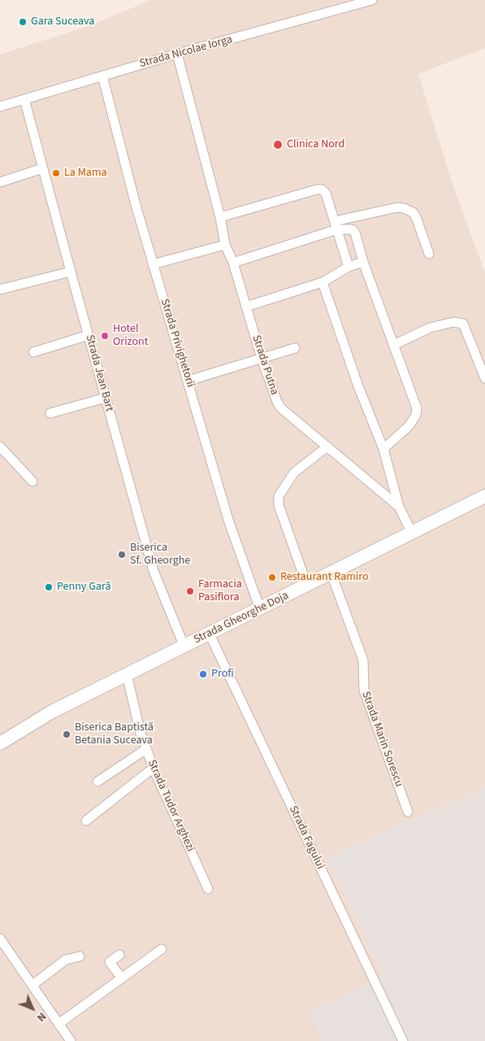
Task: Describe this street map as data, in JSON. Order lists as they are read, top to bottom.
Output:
{
  "streets": {
    "main road": ["Strada Gheorghe Doja"],
    "street": [
      "Strada Nicolae Iorga",
      "Strada Privighetorii",
      "Strada Putna",
      "Strada Jean Bart",
      "Strada Marin Sorescu",
      "Strada Tudor Arghezi",
      "Strada Fagului"
    ]
  },
  "crossings": [
    ["Strada Nicolae Iorga", "Strada Privighetorii"],
    ["Strada Nicolae Iorga", "Strada Putna"],
    ["Strada Nicolae Iorga", "Strada Jean Bart"],
    ["Strada Privighetorii", "Strada Gheorghe Doja"],
    ["Strada Putna", "Strada Gheorghe Doja"],
    ["Strada Jean Bart", "Strada Gheorghe Doja"],
    ["Strada Gheorghe Doja", "Strada Marin Sorescu"],
    ["Strada Gheorghe Doja", "Strada Tudor Arghezi"],
    ["Strada Gheorghe Doja", "Strada Fagului"]
  ],
  "places": [
    "Gara Suceava",
    "Clinica Nord",
    "La Mama",
    "Hotel Orizont",
    "Biserica Sf. Gheorghe",
    "Restaurant Ramiro",
    "Penny Gară",
    "Farmacia Pasiflora",
    "Profi",
    "Biserica Baptistă Betania Suceava"
  ],
  "north": "bottom right"
}
